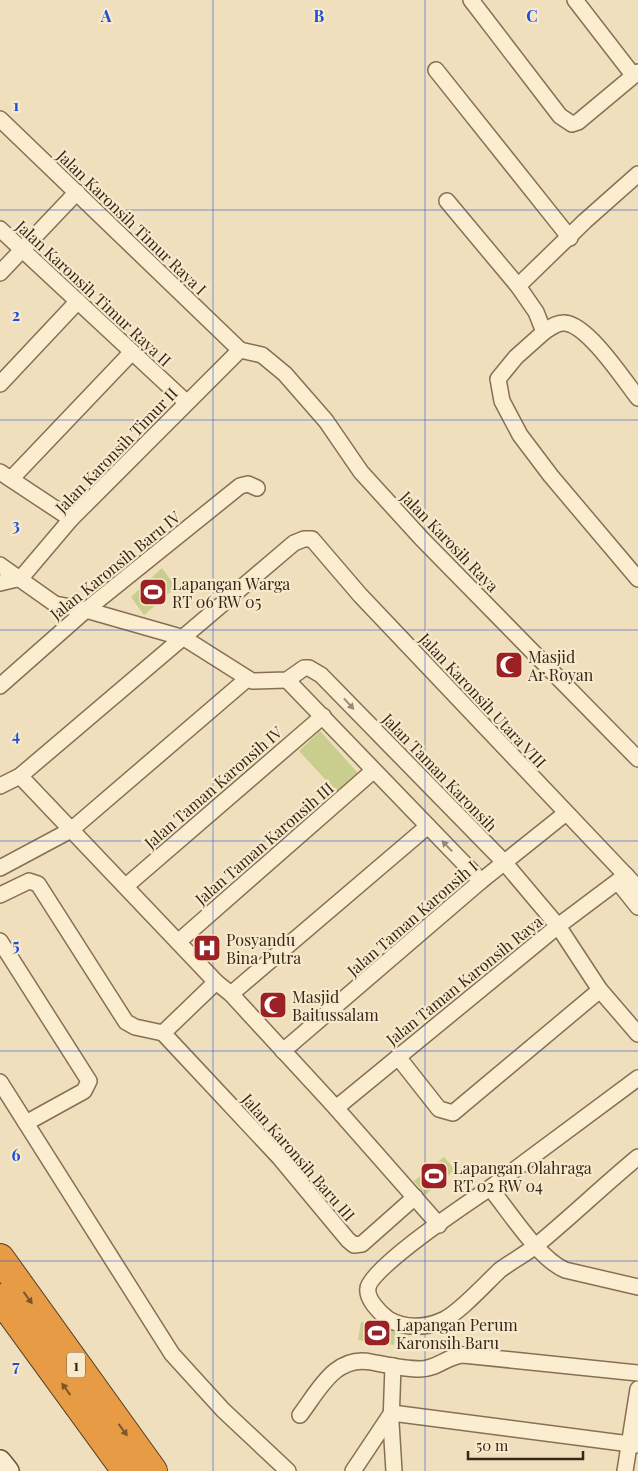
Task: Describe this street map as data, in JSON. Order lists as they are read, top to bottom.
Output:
{
  "streets": {
    "highway": ["1"],
    "street": [
      "Jalan Karonsih Timur Raya I",
      "Jalan Karonsih Timur Raya II",
      "Jalan Karonsih Timur II",
      "Jalan Karosih Raya",
      "Jalan Karonsih Baru IV",
      "Jalan Karonsih Utara VIII",
      "Jalan Taman Karonsih",
      "Jalan Taman Karonsih IV",
      "Jalan Taman Karonsih III",
      "Jalan Taman Karonsih I",
      "Jalan Taman Karonsih Raya",
      "Jalan Karonsih Baru III"
    ]
  },
  "crossings": [
    ["Jalan Karonsih Timur Raya I", "Jalan Karonsih Timur II"],
    ["Jalan Karonsih Timur Raya I", "Jalan Karosih Raya"],
    ["Jalan Karonsih Timur Raya II", "Jalan Karonsih Timur II"],
    ["Jalan Karonsih Timur II", "Jalan Karosih Raya"],
    ["Jalan Karonsih Timur II", "Jalan Taman Karonsih"],
    ["Jalan Karonsih Baru IV", "Jalan Taman Karonsih"],
    ["Jalan Karonsih Utara VIII", "Jalan Taman Karonsih"],
    ["Jalan Karonsih Utara VIII", "Jalan Taman Karonsih I"],
    ["Jalan Karonsih Utara VIII", "Jalan Taman Karonsih Raya"],
    ["Jalan Taman Karonsih", "Jalan Taman Karonsih I"],
    ["Jalan Taman Karonsih", "Jalan Taman Karonsih Raya"]
  ],
  "places": {
    "sports": ["Lapangan Warga RT 06 RW 05", "Lapangan Olahraga RT 02 RW 04", "Lapangan Perum Karonsih Baru"],
    "mosque": ["Masjid Ar Royan", "Masjid Baitussalam"],
    "hospital": ["Posyandu Bina Putra"]
  },
  "scale_bar": "50 m",
  "grid": {
    "columns": ["A", "B", "C"],
    "rows": [
      "1",
      "2",
      "3",
      "4",
      "5",
      "6",
      "7"
    ]
  }
}
